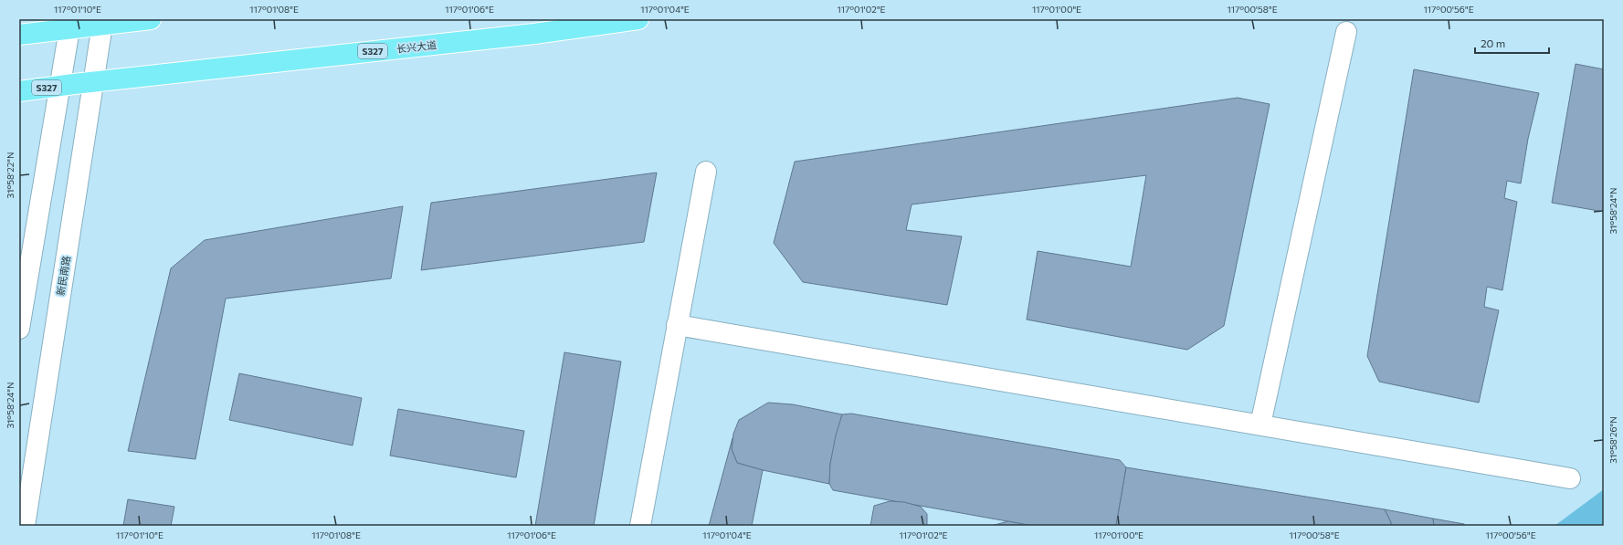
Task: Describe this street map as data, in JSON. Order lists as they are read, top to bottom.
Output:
{
  "streets": {
    "main road": ["长兴大道", "S327"],
    "street": ["新民南路"]
  },
  "crossings": [
    ["长兴大道", "S327"],
    ["长兴大道", "新民南路"],
    ["S327", "新民南路"]
  ],
  "scale_bar": "20 m",
  "coordinates": [
    "117°01'10\"E",
    "117°01'08\"E",
    "117°01'06\"E",
    "117°01'04\"E",
    "117°01'02\"E",
    "117°01'00\"E",
    "117°00'58\"E",
    "117°00'56\"E",
    "31°58'22\"N",
    "31°58'24\"N",
    "31°58'26\"N"
  ]
}
